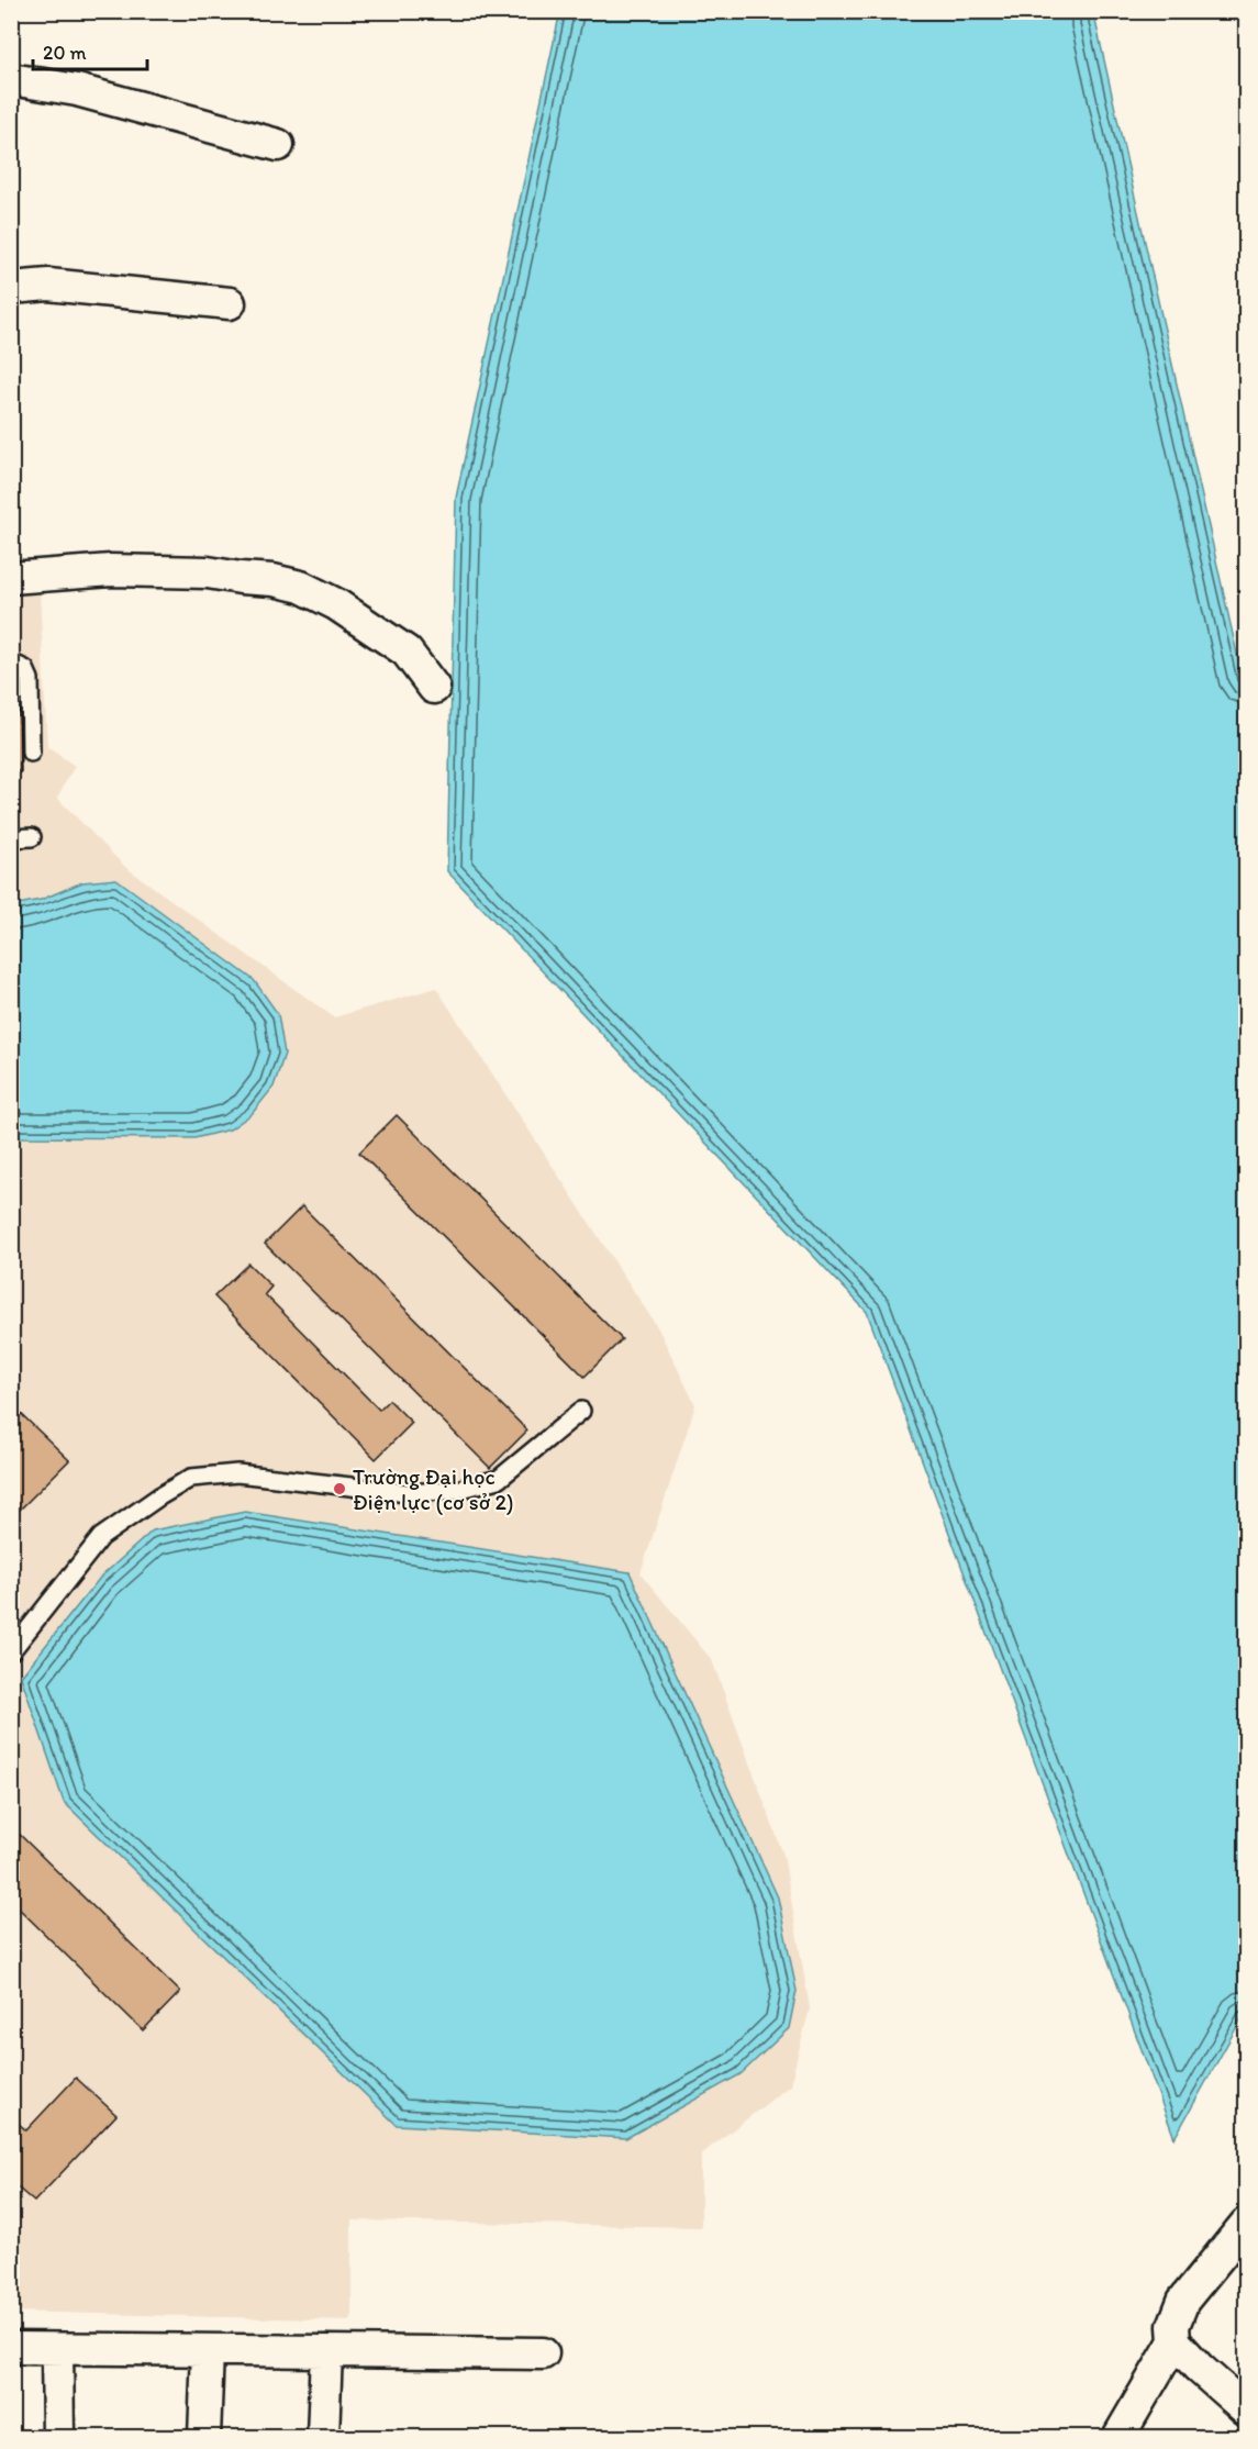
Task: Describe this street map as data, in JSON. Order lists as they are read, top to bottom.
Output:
{
  "places": ["Trường Đại học Điện lực (cơ sở 2)"],
  "scale_bar": "20 m"
}
